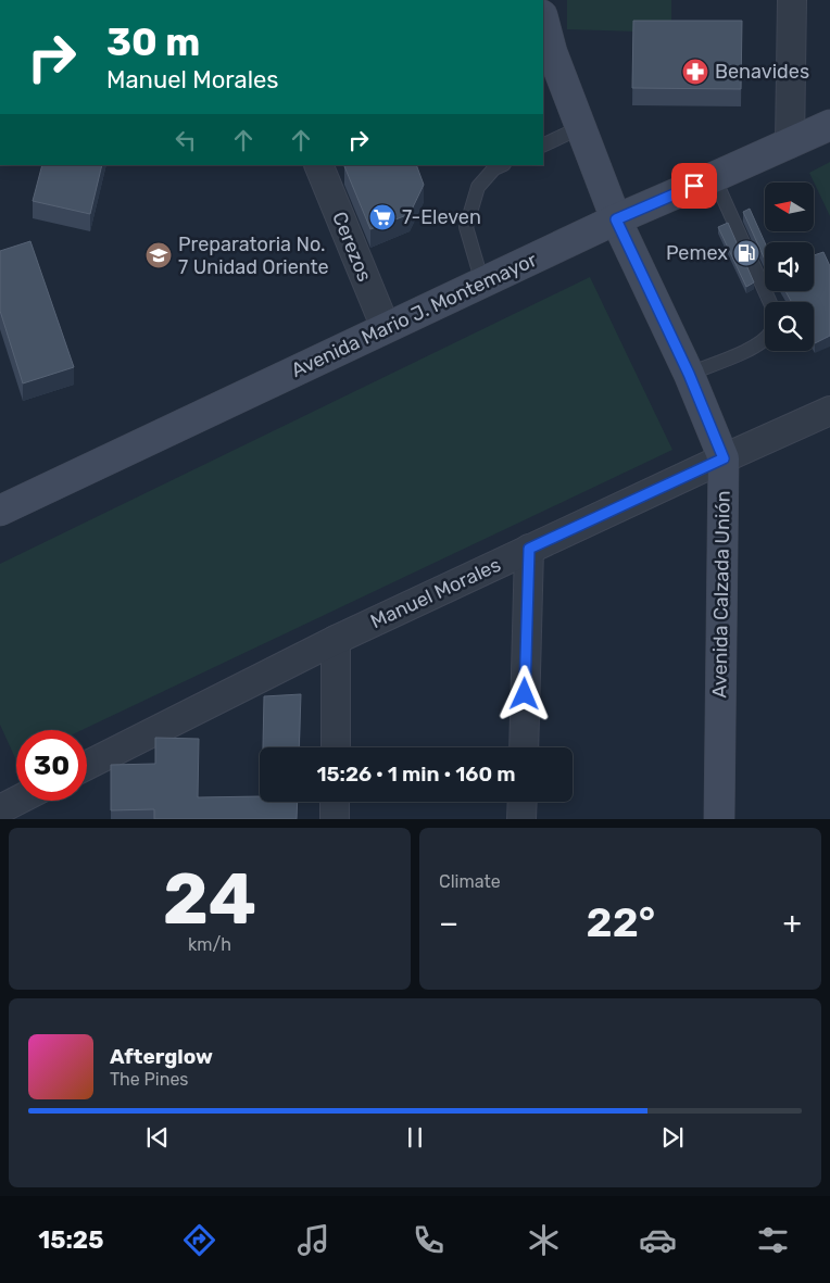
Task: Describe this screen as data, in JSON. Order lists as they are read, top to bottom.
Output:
{
  "streets": {
    "main road": ["Avenida Mario J. Montemayor", "Avenida Calzada Unión"],
    "street": ["Cerezos", "Manuel Morales"]
  },
  "crossings": [
    ["Cerezos", "Avenida Mario J. Montemayor"],
    ["Avenida Mario J. Montemayor", "Avenida Calzada Unión"],
    ["Manuel Morales", "Avenida Calzada Unión"]
  ],
  "places": {
    "pharmacy": ["Benavides"],
    "supermarket": ["7-Eleven"],
    "fuel station": ["Pemex"],
    "school or university": ["Preparatoria No. 7 Unidad Oriente"]
  },
  "north": "left",
  "page": {
    "turn": ["30 m", "Manuel Morales"],
    "limit": "30",
    "trip": "15:26 · 1 min · 160 m",
    "tile": [
      ["24", "km/h"],
      "Climate"
    ],
    "heat": ["−", "22°", "+"],
    "song": ["Afterglow", "The Pines"],
    "tabs": "15:25"
  }
}
